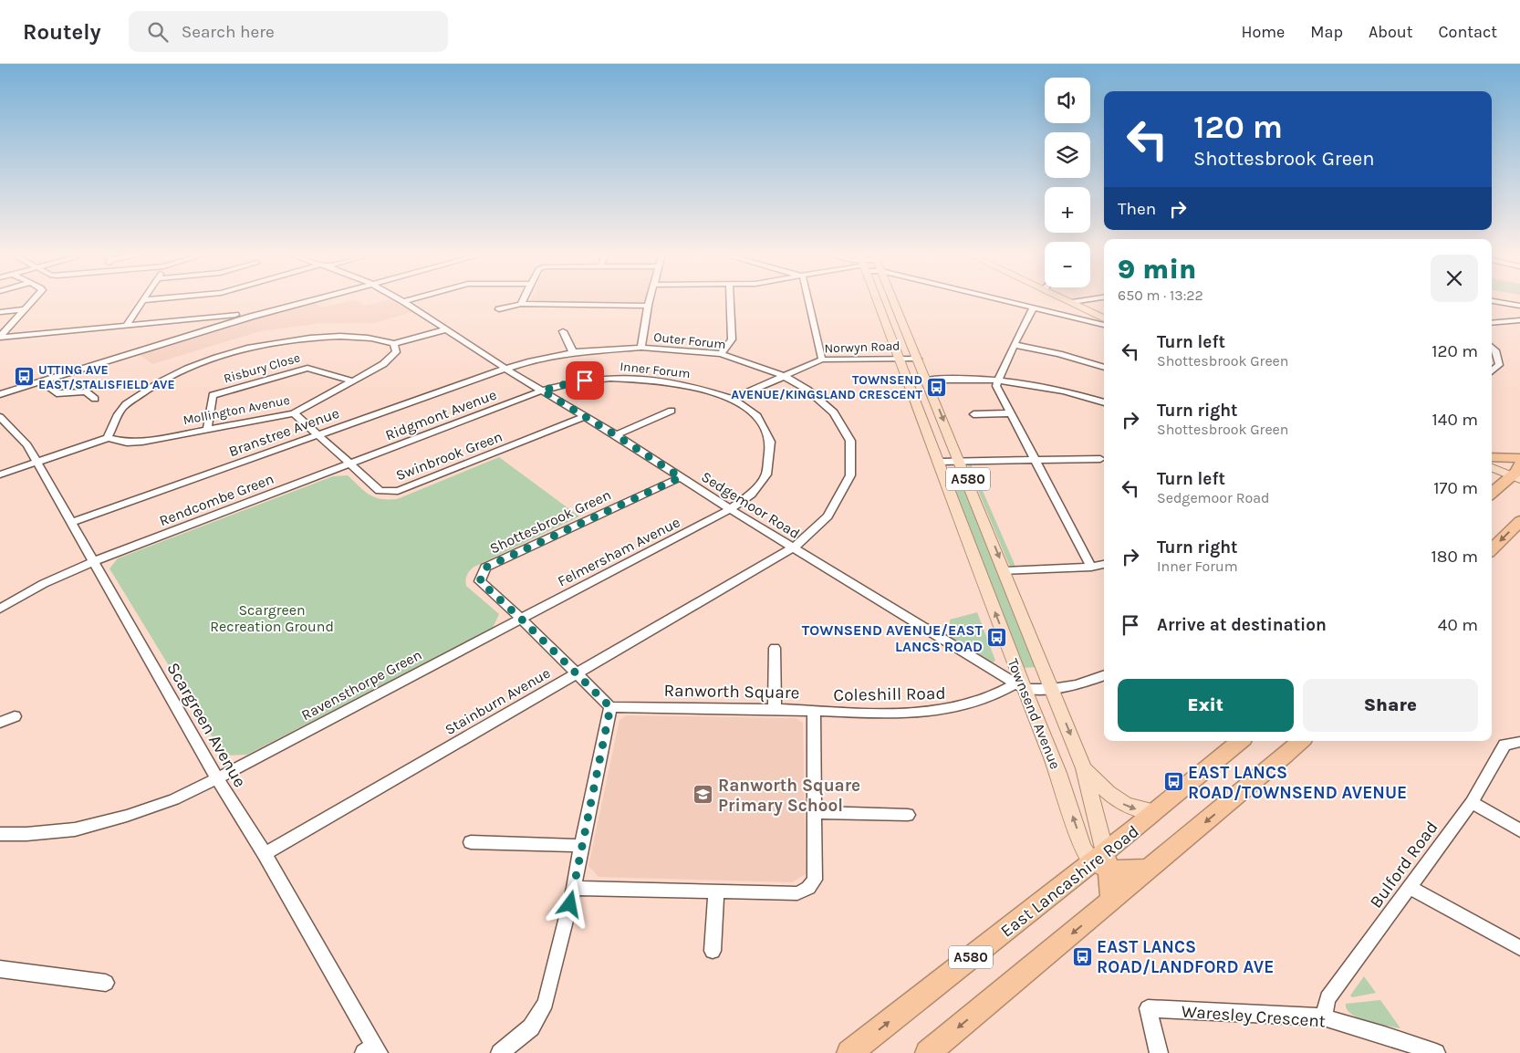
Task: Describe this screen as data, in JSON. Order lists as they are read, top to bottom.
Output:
{
  "streets": {
    "highway": ["A580", "East Lancashire Road"],
    "main road": ["Townsend Avenue"],
    "street": [
      "Outer Forum",
      "Norwyn Road",
      "Risbury Close",
      "Inner Forum",
      "Mollington Avenue",
      "Ridgmont Avenue",
      "Branstree Avenue",
      "Swinbrook Green",
      "Rendcombe Green",
      "Sedgemoor Road",
      "Shottesbrook Green",
      "Felmersham Avenue",
      "Ravensthorpe Green",
      "Ranworth Square",
      "Coleshill Road",
      "Stainburn Avenue",
      "Scargreen Avenue",
      "Bulford Road",
      "Waresley Crescent"
    ]
  },
  "crossings": [
    ["Outer Forum", "Norwyn Road"],
    ["Outer Forum", "Branstree Avenue"],
    ["Outer Forum", "Sedgemoor Road"],
    ["Outer Forum", "Stainburn Avenue"],
    ["Norwyn Road", "Inner Forum"],
    ["Norwyn Road", "Townsend Avenue"],
    ["Risbury Close", "Mollington Avenue"],
    ["Inner Forum", "Ridgmont Avenue"],
    ["Inner Forum", "Sedgemoor Road"],
    ["Inner Forum", "Felmersham Avenue"],
    ["Mollington Avenue", "Swinbrook Green"],
    ["Mollington Avenue", "Scargreen Avenue"],
    ["Ridgmont Avenue", "Swinbrook Green"],
    ["Ridgmont Avenue", "Rendcombe Green"],
    ["Ridgmont Avenue", "Sedgemoor Road"],
    ["Branstree Avenue", "Swinbrook Green"],
    ["Branstree Avenue", "Sedgemoor Road"],
    ["Branstree Avenue", "Scargreen Avenue"],
    ["Swinbrook Green", "Rendcombe Green"],
    ["Swinbrook Green", "Sedgemoor Road"],
    ["A580", "Townsend Avenue"],
    ["A580", "East Lancashire Road"],
    ["Rendcombe Green", "Scargreen Avenue"],
    ["Sedgemoor Road", "Shottesbrook Green"],
    ["Sedgemoor Road", "Felmersham Avenue"],
    ["Sedgemoor Road", "Coleshill Road"],
    ["Sedgemoor Road", "Stainburn Avenue"],
    ["Sedgemoor Road", "Townsend Avenue"],
    ["Shottesbrook Green", "Felmersham Avenue"],
    ["Shottesbrook Green", "Ravensthorpe Green"],
    ["Shottesbrook Green", "Ranworth Square"],
    ["Shottesbrook Green", "Stainburn Avenue"],
    ["Felmersham Avenue", "Ravensthorpe Green"],
    ["Ravensthorpe Green", "Scargreen Avenue"],
    ["Ranworth Square", "Coleshill Road"],
    ["Coleshill Road", "Townsend Avenue"],
    ["Stainburn Avenue", "Scargreen Avenue"],
    ["Townsend Avenue", "East Lancashire Road"],
    ["Bulford Road", "Waresley Crescent"]
  ],
  "parks": ["Scargreen Recreation Ground"],
  "places": {
    "bus stop": [
      "UTTING AVE EAST/STALISFIELD AVE",
      "TOWNSEND AVENUE/KINGSLAND CRESCENT",
      "TOWNSEND AVENUE/EAST LANCS ROAD",
      "EAST LANCS ROAD/TOWNSEND AVENUE",
      "EAST LANCS ROAD/LANDFORD AVE"
    ],
    "school or university": ["Ranworth Square Primary School"]
  },
  "page": {
    "header": "Routely",
    "search": "Search here",
    "nav": [
      "Home",
      "Map",
      "About",
      "Contact"
    ],
    "map_buttons": ["+", "−"],
    "turn": ["120 m", "Shottesbrook Green"],
    "then": "Then",
    "heading": ["9 min", "650 m · 13:22"],
    "list": [
      {
        "name": "Turn left",
        "note": "Shottesbrook Green",
        "value": "120 m"
      },
      {
        "name": "Turn right",
        "note": "Shottesbrook Green",
        "value": "140 m"
      },
      {
        "name": "Turn left",
        "note": "Sedgemoor Road",
        "value": "170 m"
      },
      {
        "name": "Turn right",
        "note": "Inner Forum",
        "value": "180 m"
      },
      {
        "name": "Arrive at destination",
        "value": "40 m"
      }
    ],
    "buttons": ["Exit", "Share"]
  }
}
